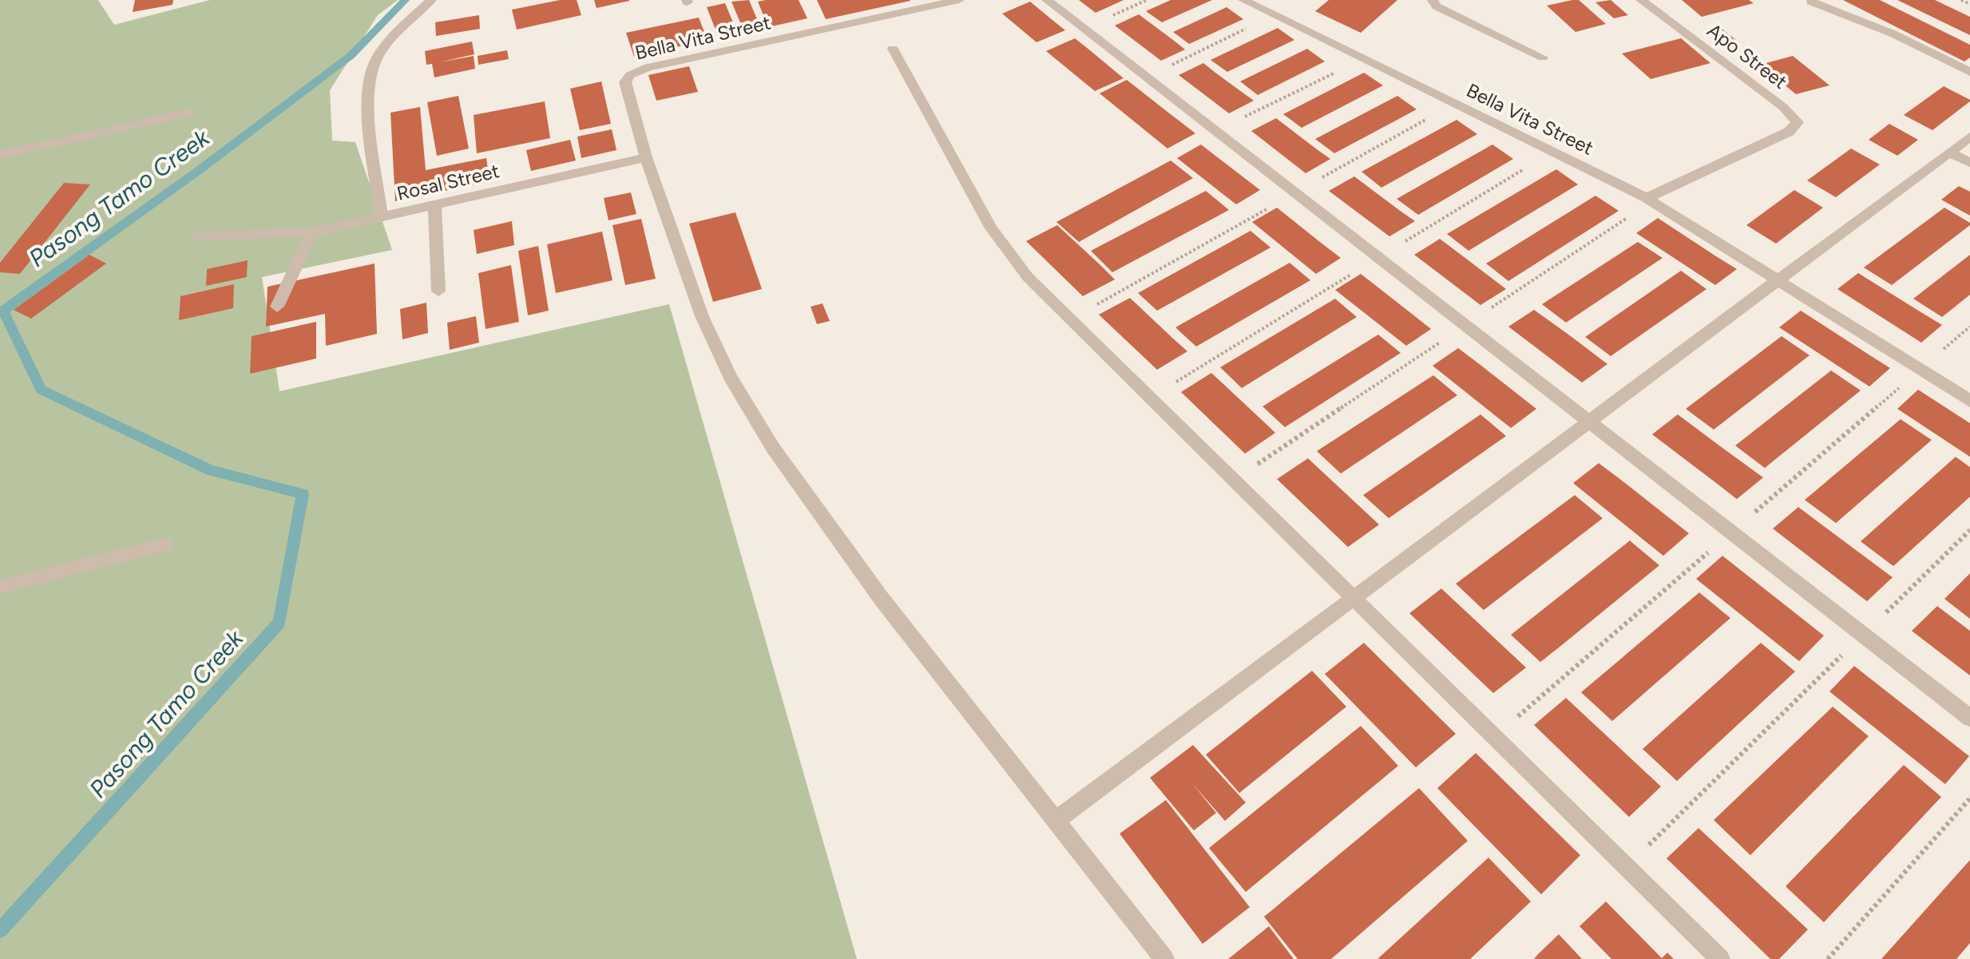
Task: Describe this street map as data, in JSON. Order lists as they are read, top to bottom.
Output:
{
  "streets": {
    "street": ["Bella Vita Street", "Apo Street", "Rosal Street"]
  },
  "crossings": [
    ["Bella Vita Street", "Apo Street"],
    ["Bella Vita Street", "Rosal Street"]
  ],
  "water": ["Pasong Tamo Creek"]
}
